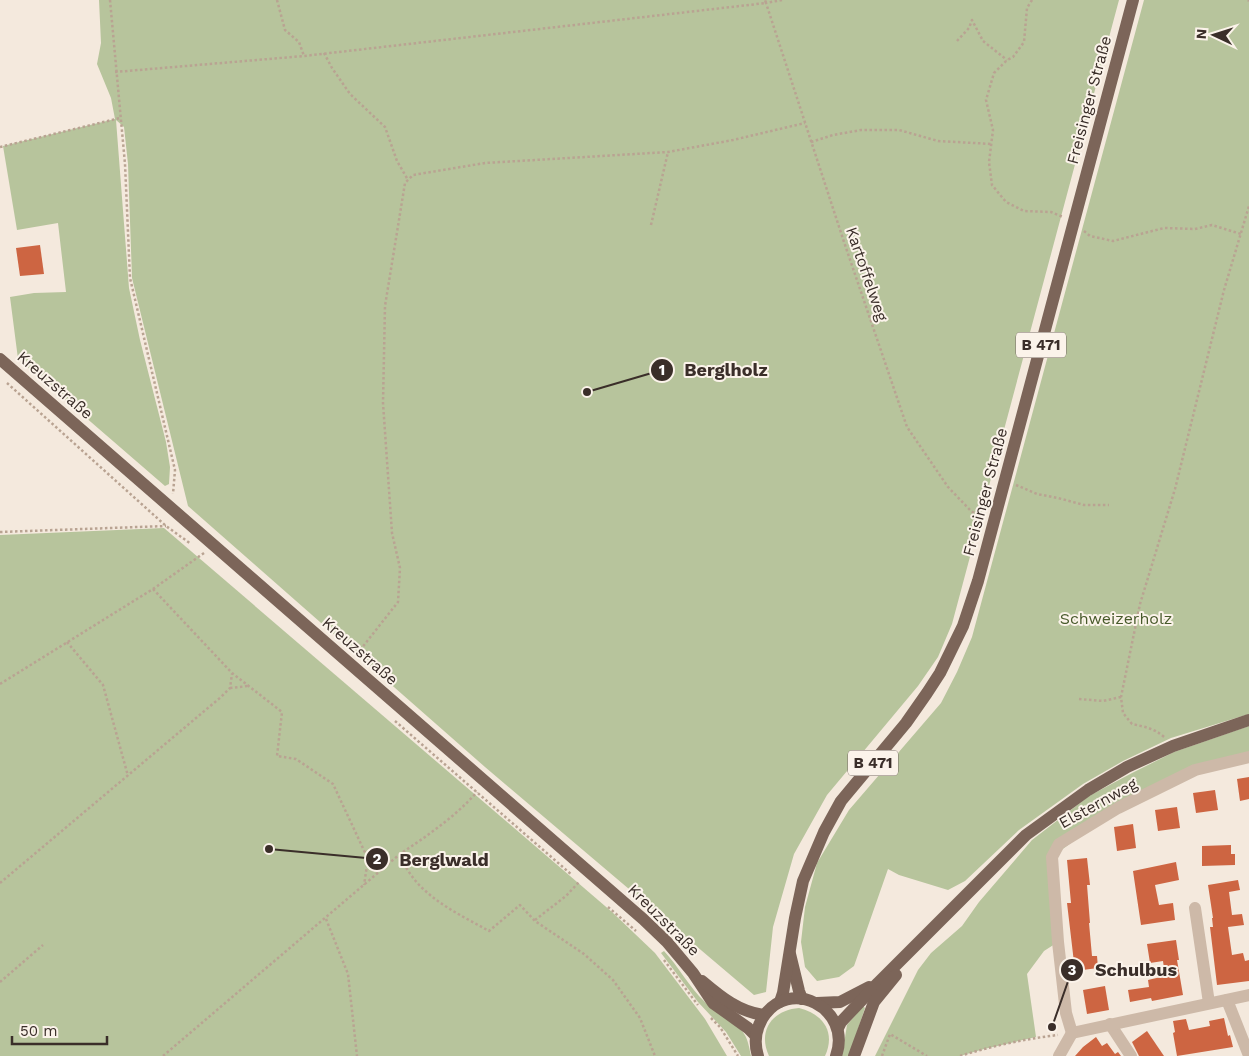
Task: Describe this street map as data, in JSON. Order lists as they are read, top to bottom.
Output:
{
  "streets": {
    "main road": ["Freisinger Straße", "B 471", "Kreuzstraße"],
    "street": ["Elsternweg"],
    "path": ["Kartoffelweg"]
  },
  "crossings": [
    ["Freisinger Straße", "Kartoffelweg"],
    ["Freisinger Straße", "B 471"]
  ],
  "parks": ["Schweizerholz"],
  "places": ["Berglholz", "Berglwald", "Schulbus"],
  "scale_bar": "50 m",
  "north": "left"
}
